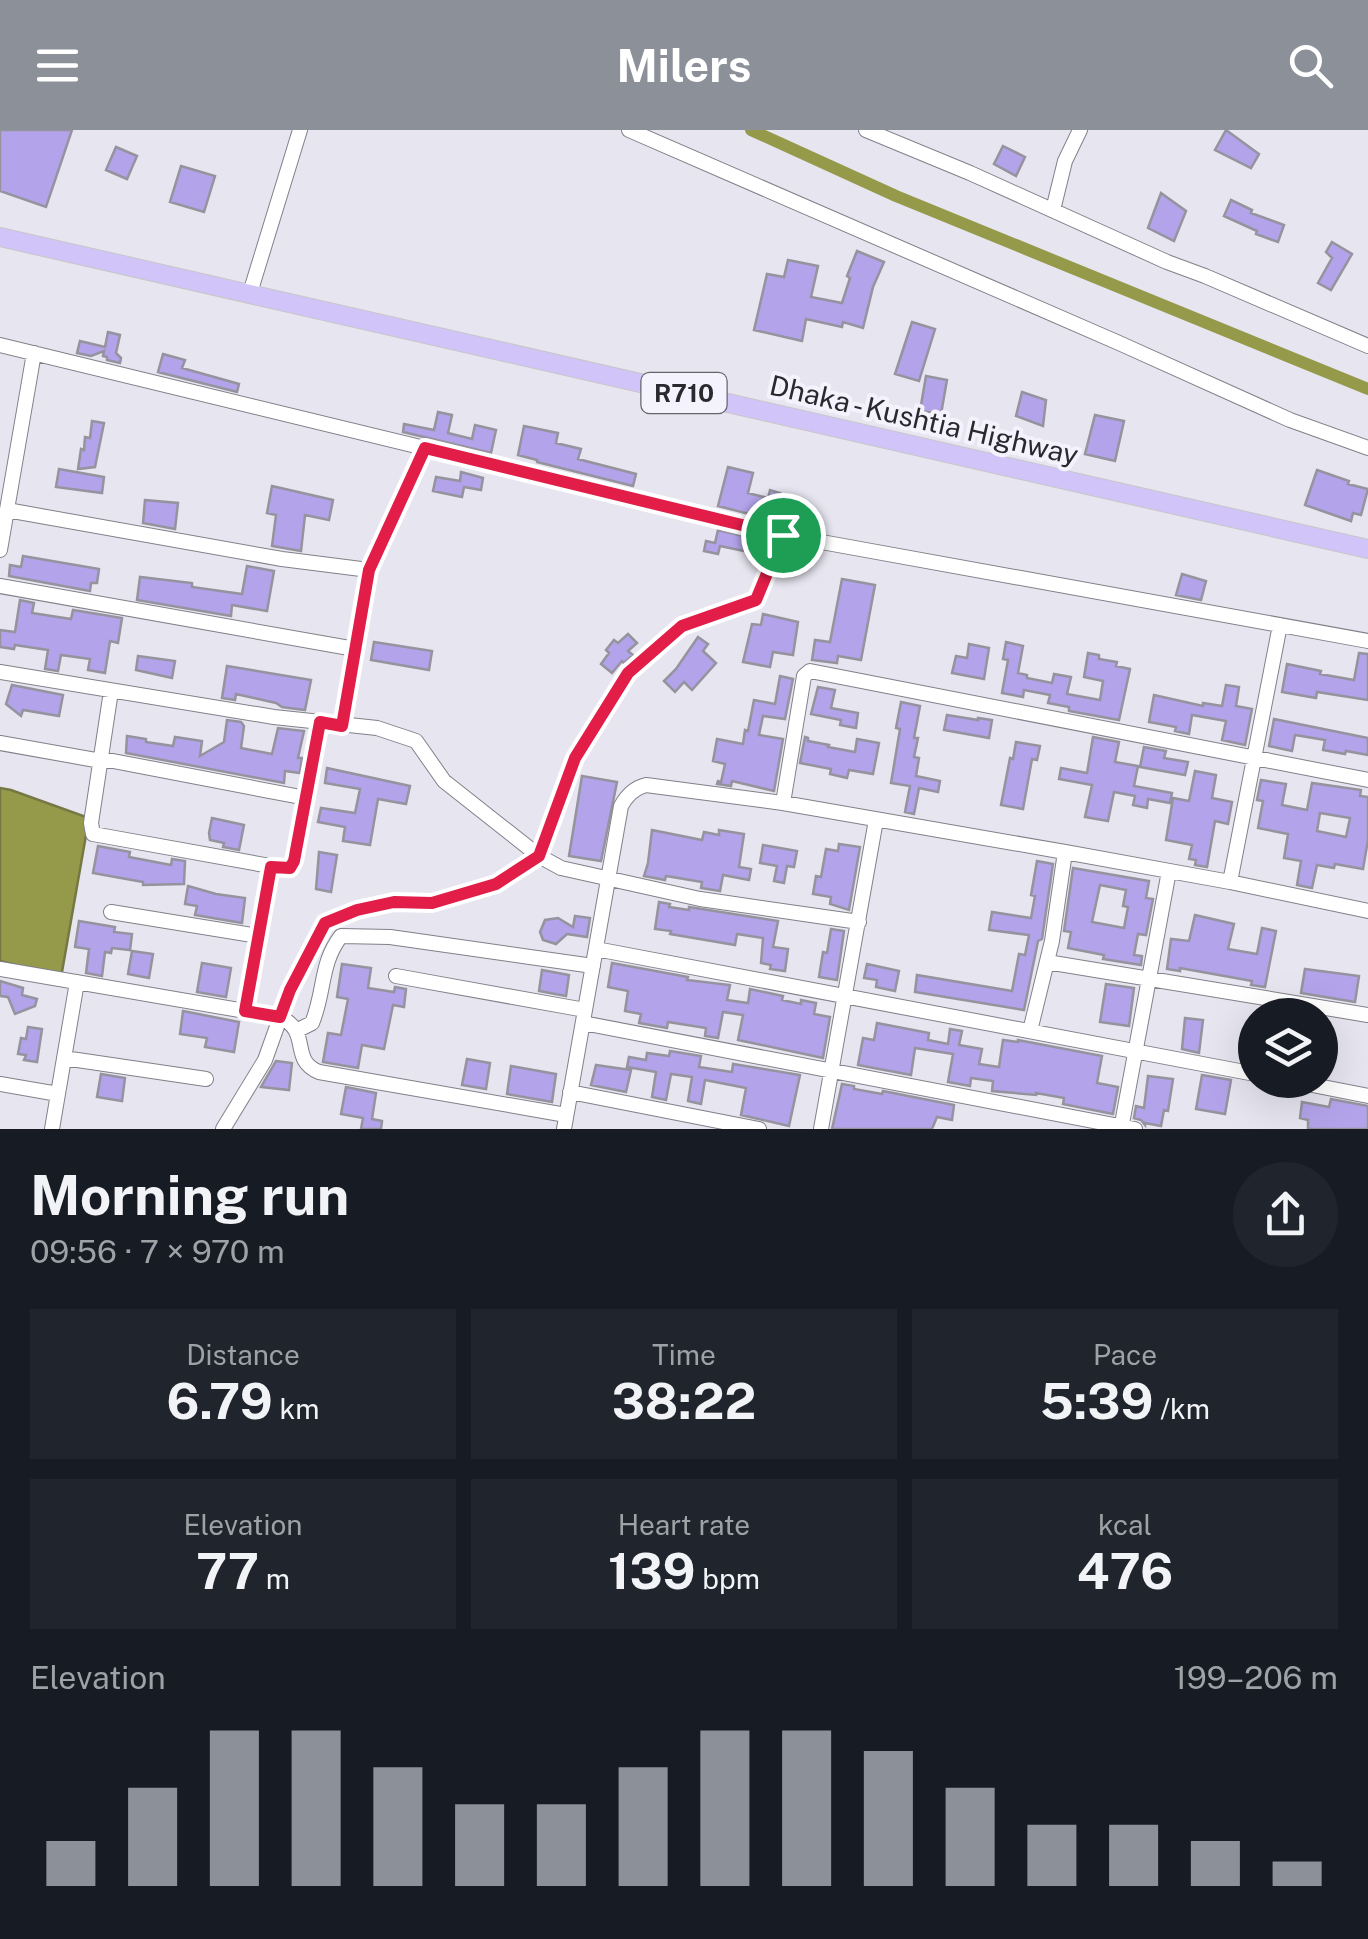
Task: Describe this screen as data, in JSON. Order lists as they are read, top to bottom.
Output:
{
  "streets": {
    "main road": ["R710", "Dhaka - Kushtia Highway"]
  },
  "page": {
    "header": "Milers",
    "heading": ["Morning run", "09:56 · 7 × 970 m"],
    "stats": [
      ["Distance", "6.79 km"],
      ["Time", "38:22"],
      ["Pace", "5:39 /km"],
      ["Elevation", "77 m"],
      ["Heart rate", "139 bpm"],
      ["kcal", "476"]
    ],
    "chart": ["Elevation", "199–206 m"]
  }
}
